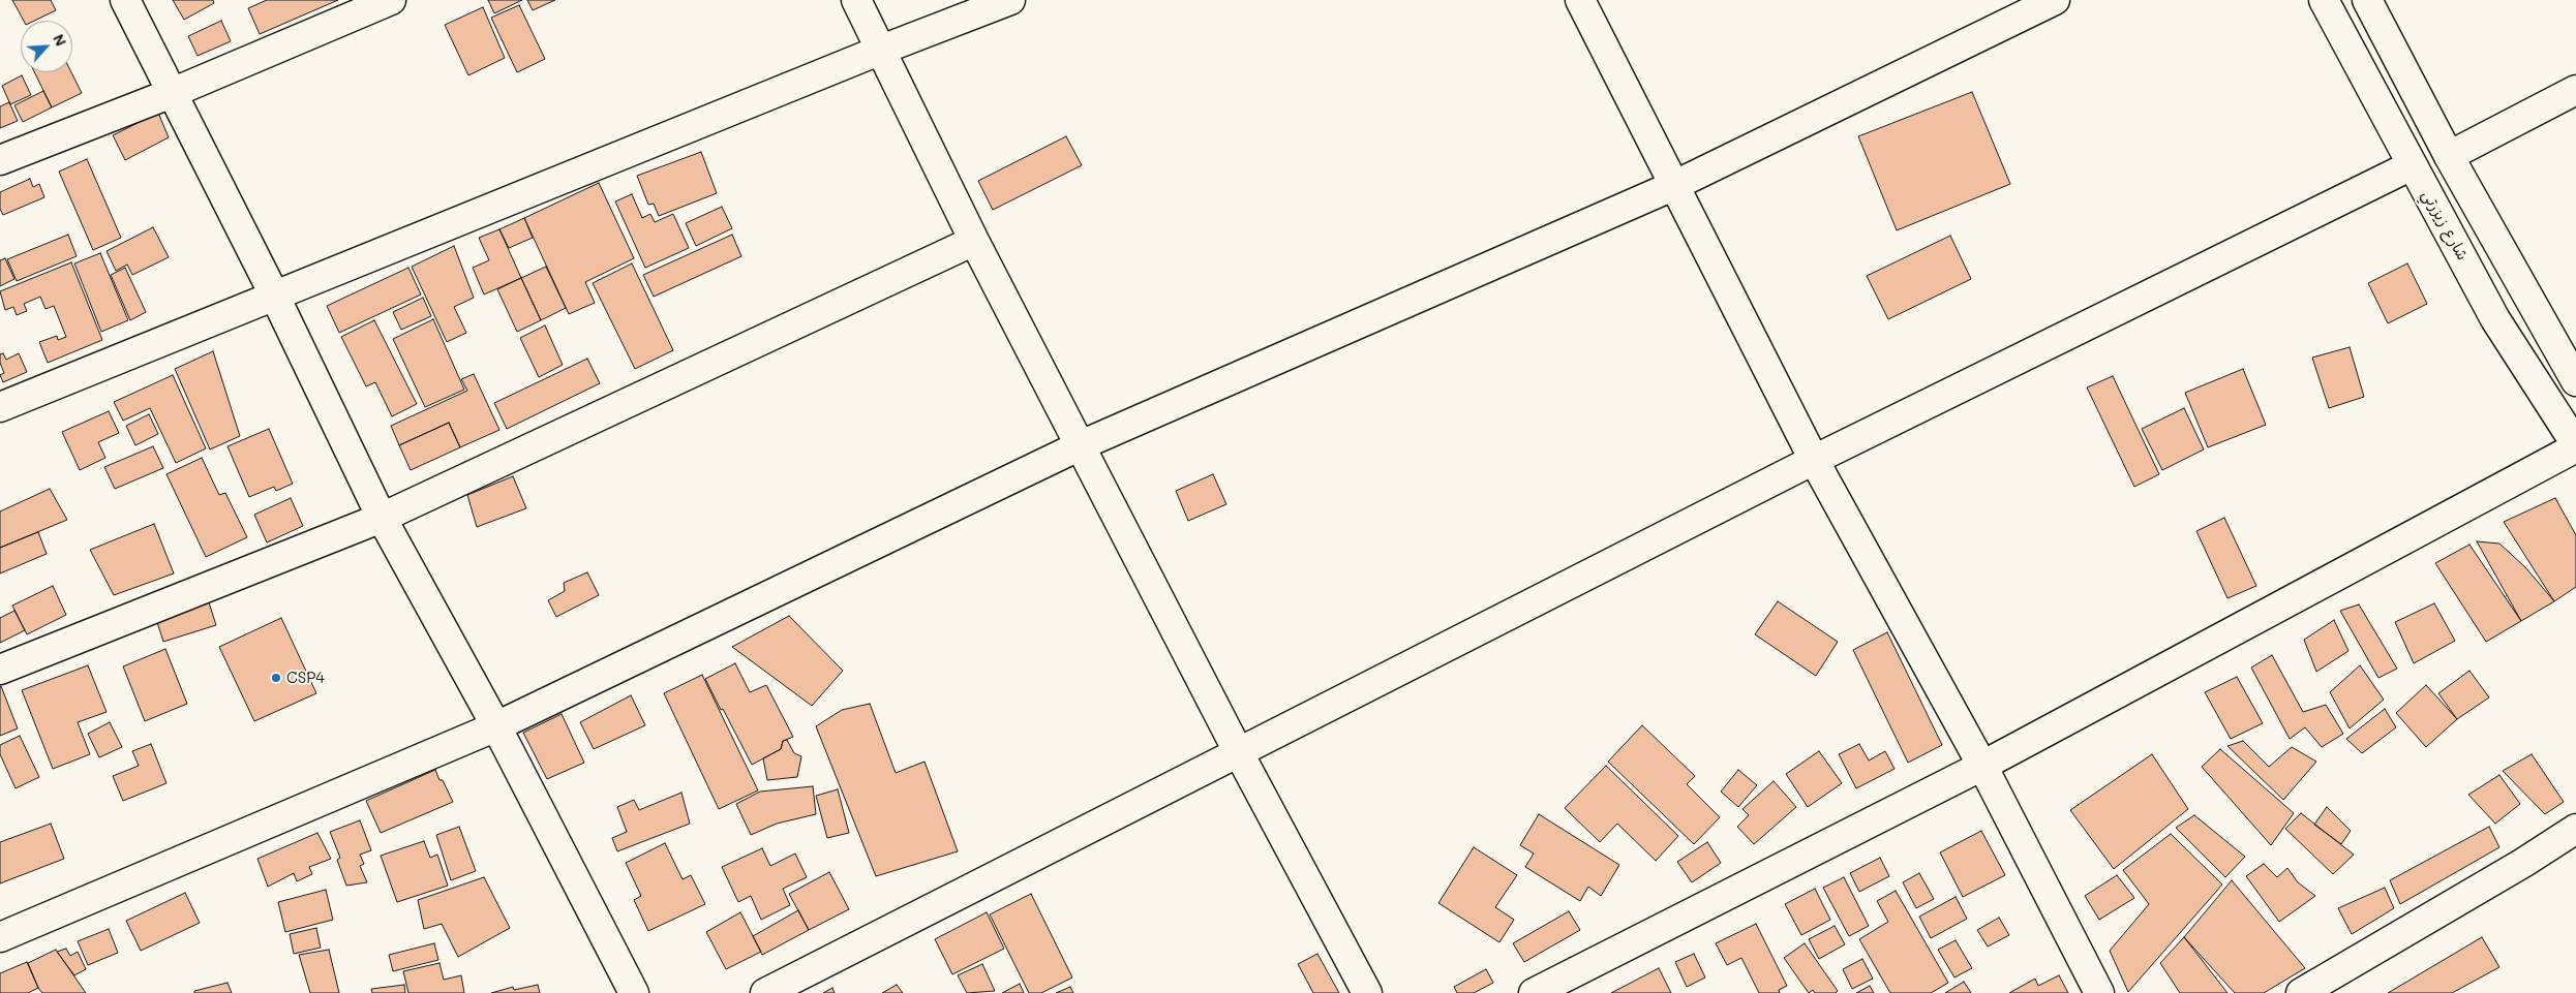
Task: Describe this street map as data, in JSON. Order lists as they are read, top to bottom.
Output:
{
  "streets": {
    "street": ["شارع زيزرتي"]
  },
  "places": ["CSP4"],
  "north": "top right"
}
